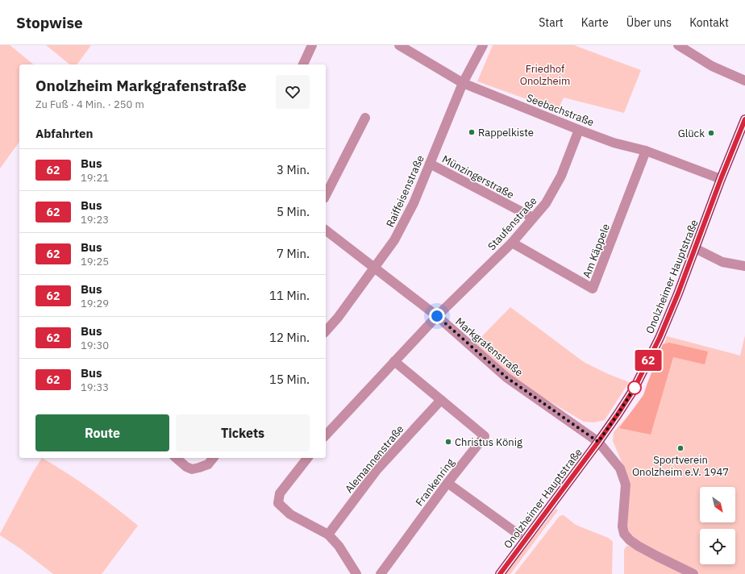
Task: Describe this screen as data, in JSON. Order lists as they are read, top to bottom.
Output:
{
  "streets": {
    "main road": ["Onolzheimer Hauptstraße"],
    "street": [
      "Seebachstraße",
      "Münzingerstraße",
      "Raiffeisenstraße",
      "Staufenstraße",
      "Am Käppele",
      "Markgrafenstraße",
      "Alemannenstraße",
      "Frankenring"
    ]
  },
  "crossings": [
    ["Seebachstraße", "Raiffeisenstraße"],
    ["Seebachstraße", "Staufenstraße"],
    ["Seebachstraße", "Am Käppele"],
    ["Seebachstraße", "Onolzheimer Hauptstraße"],
    ["Münzingerstraße", "Raiffeisenstraße"],
    ["Münzingerstraße", "Staufenstraße"],
    ["Raiffeisenstraße", "Markgrafenstraße"],
    ["Staufenstraße", "Am Käppele"],
    ["Staufenstraße", "Markgrafenstraße"],
    ["Onolzheimer Hauptstraße", "Markgrafenstraße"],
    ["Alemannenstraße", "Frankenring"]
  ],
  "parks": ["Friedhof Onolzheim"],
  "places": [
    "Rappelkiste",
    "Glück",
    "Christus König",
    "Sportverein Onolzheim e.V. 1947"
  ],
  "lines": ["bus line 62"],
  "north": "bottom right",
  "page": {
    "header": "Stopwise",
    "nav": [
      "Start",
      "Karte",
      "Über uns",
      "Kontakt"
    ],
    "on_map": "62",
    "heading": [
      ["Onolzheim Markgrafenstraße", "Zu Fuß · 4 Min. · 250 m"],
      "Abfahrten"
    ],
    "list": [
      {
        "mark": "62",
        "name": "Bus",
        "note": "19:21",
        "value": "3 Min."
      },
      {
        "mark": "62",
        "name": "Bus",
        "note": "19:23",
        "value": "5 Min."
      },
      {
        "mark": "62",
        "name": "Bus",
        "note": "19:25",
        "value": "7 Min."
      },
      {
        "mark": "62",
        "name": "Bus",
        "note": "19:29",
        "value": "11 Min."
      },
      {
        "mark": "62",
        "name": "Bus",
        "note": "19:30",
        "value": "12 Min."
      },
      {
        "mark": "62",
        "name": "Bus",
        "note": "19:33",
        "value": "15 Min."
      }
    ],
    "buttons": ["Route", "Tickets"]
  }
}
